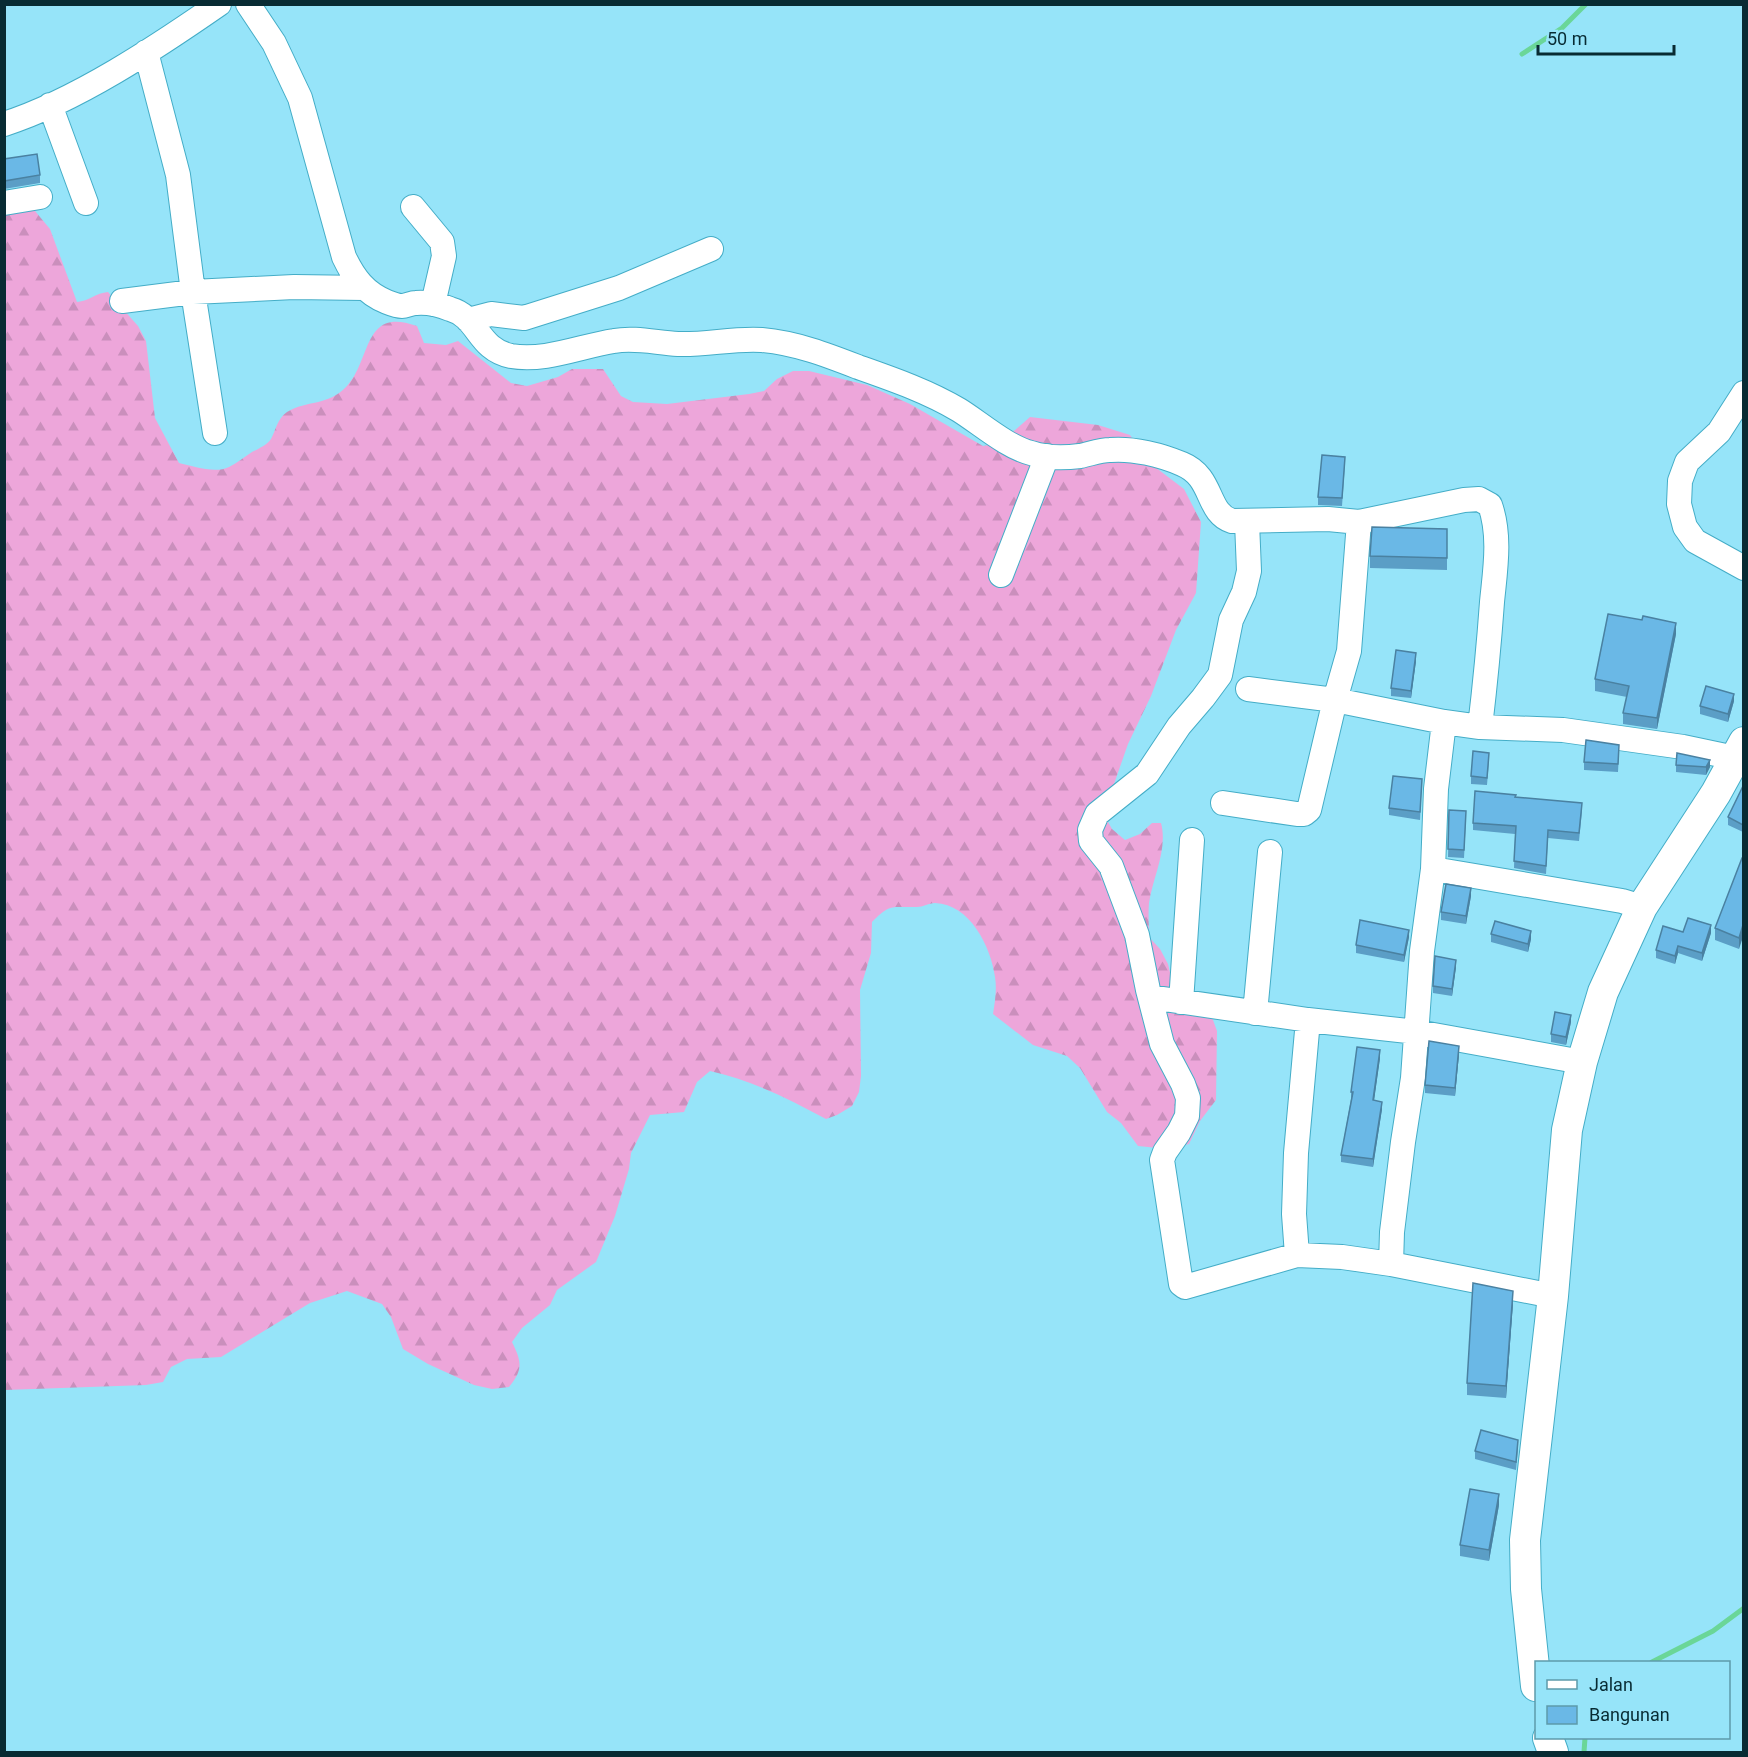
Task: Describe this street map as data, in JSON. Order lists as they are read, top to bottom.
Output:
{
  "legend": ["Jalan", "Bangunan"],
  "scale_bar": "50 m"
}
